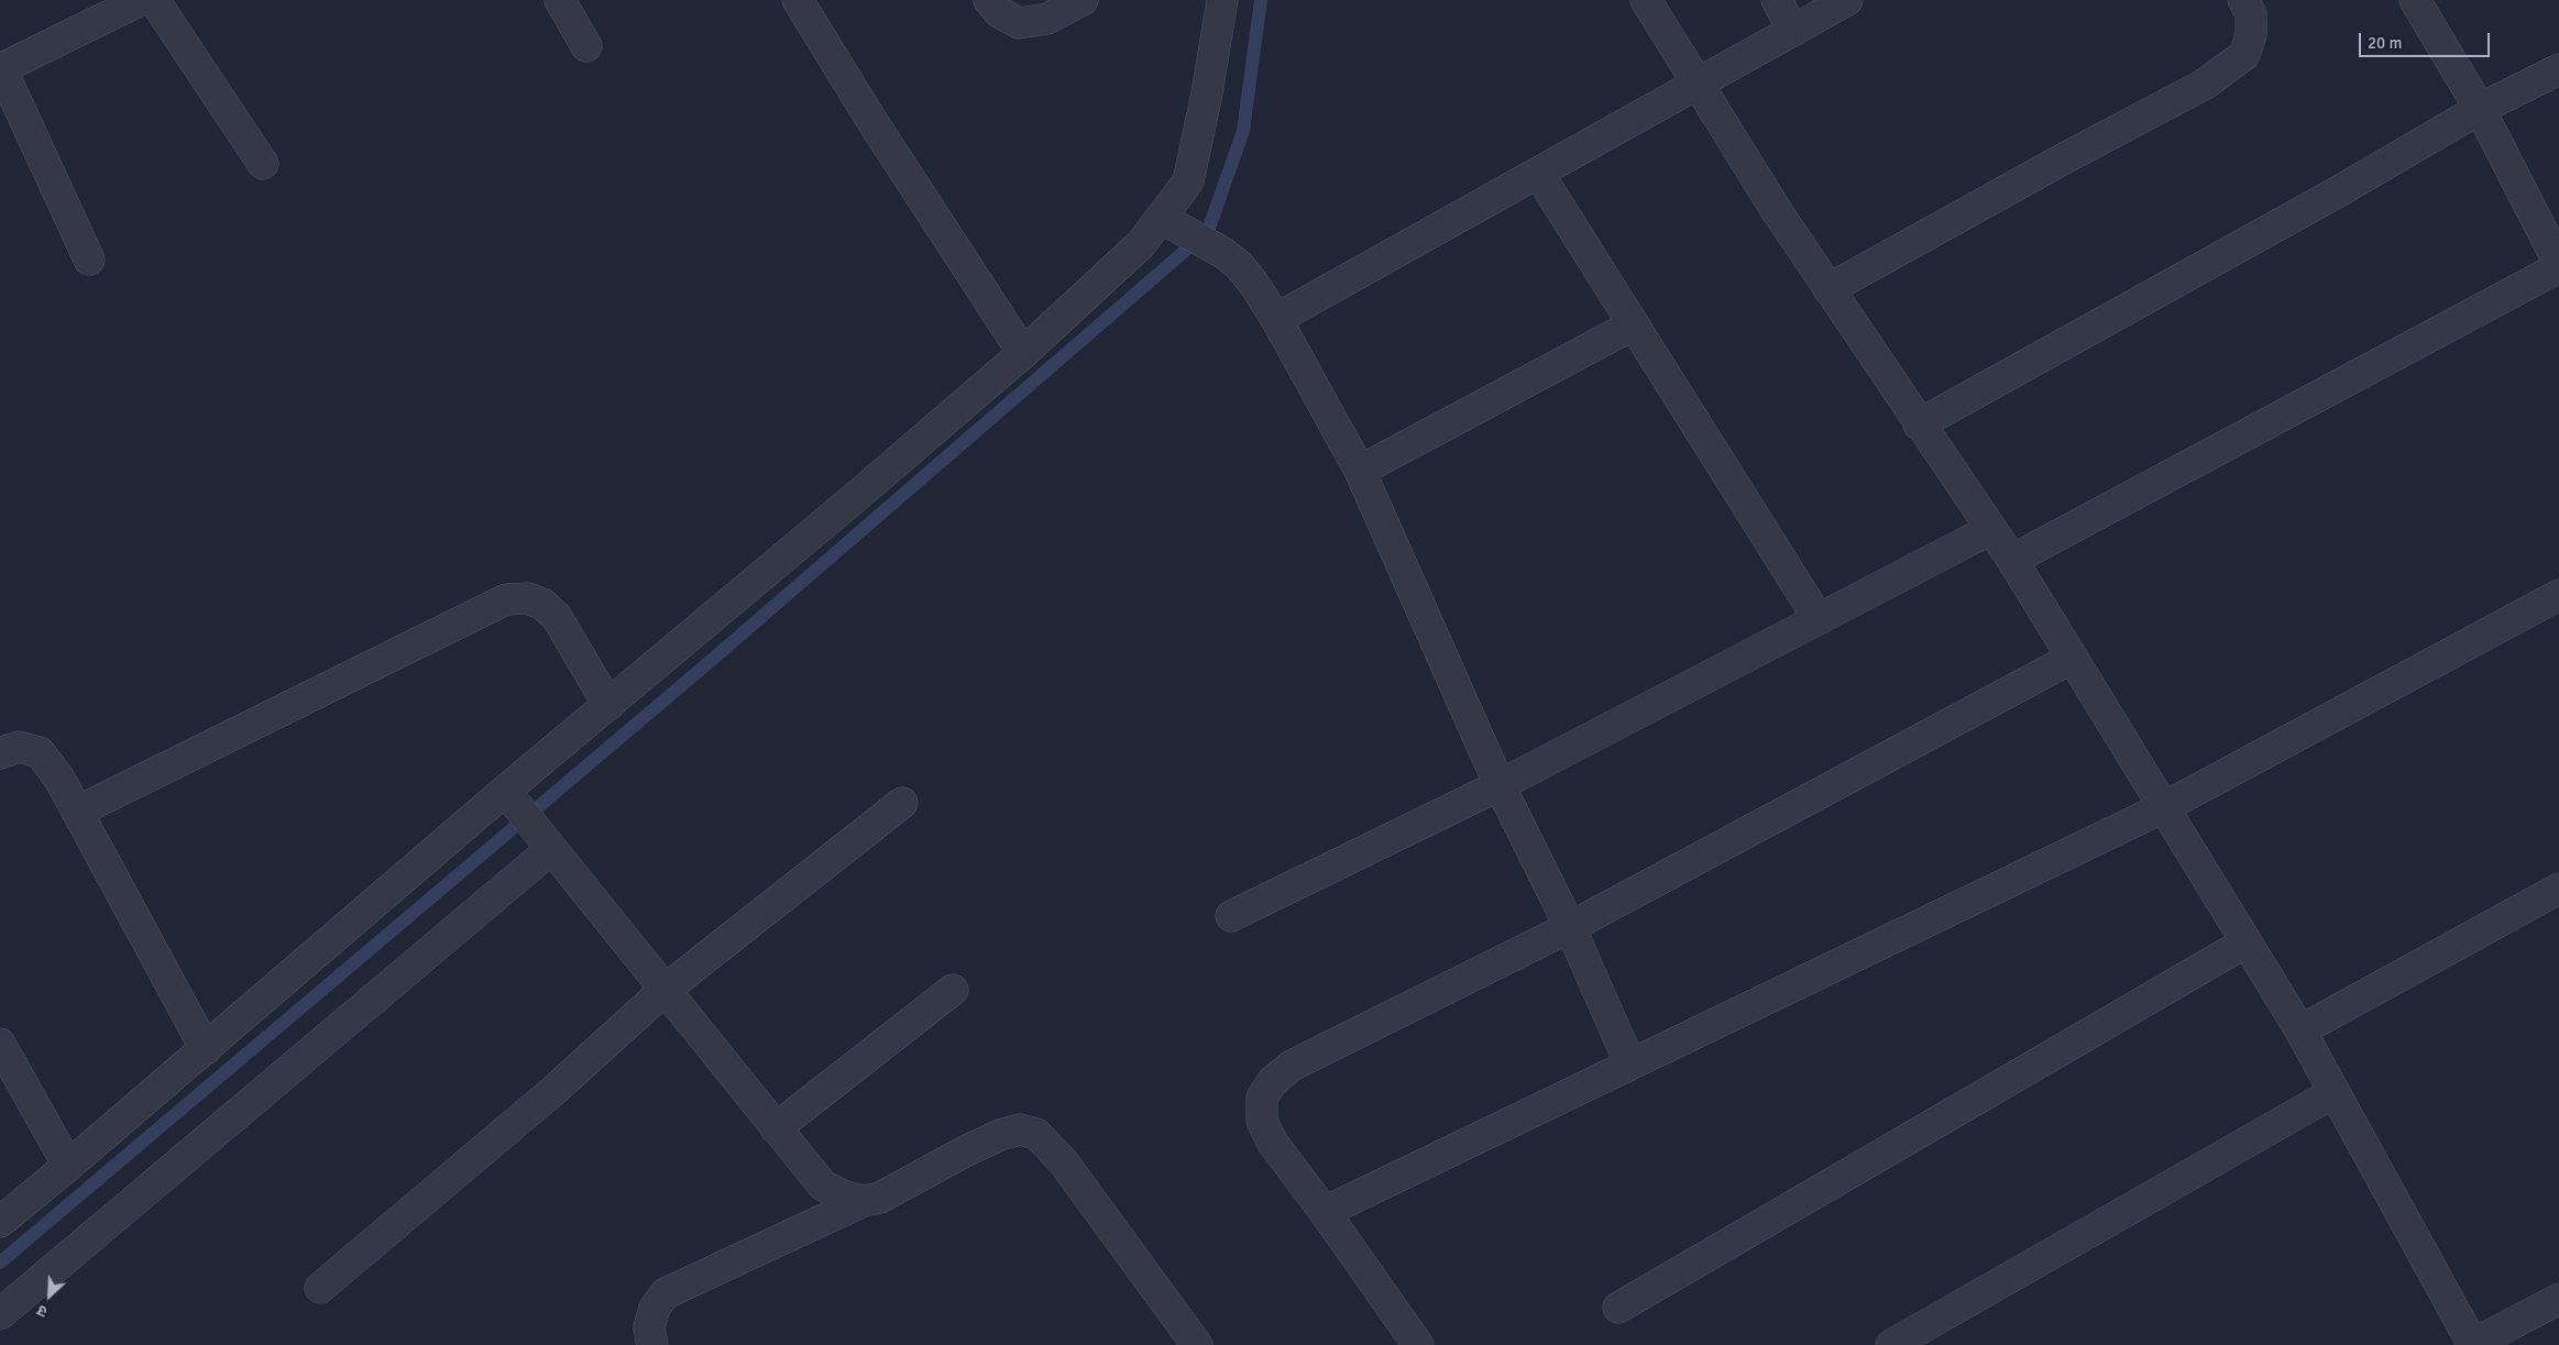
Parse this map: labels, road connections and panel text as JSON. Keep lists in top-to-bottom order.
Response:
{
  "scale_bar": "20 m",
  "north": "bottom left"
}
